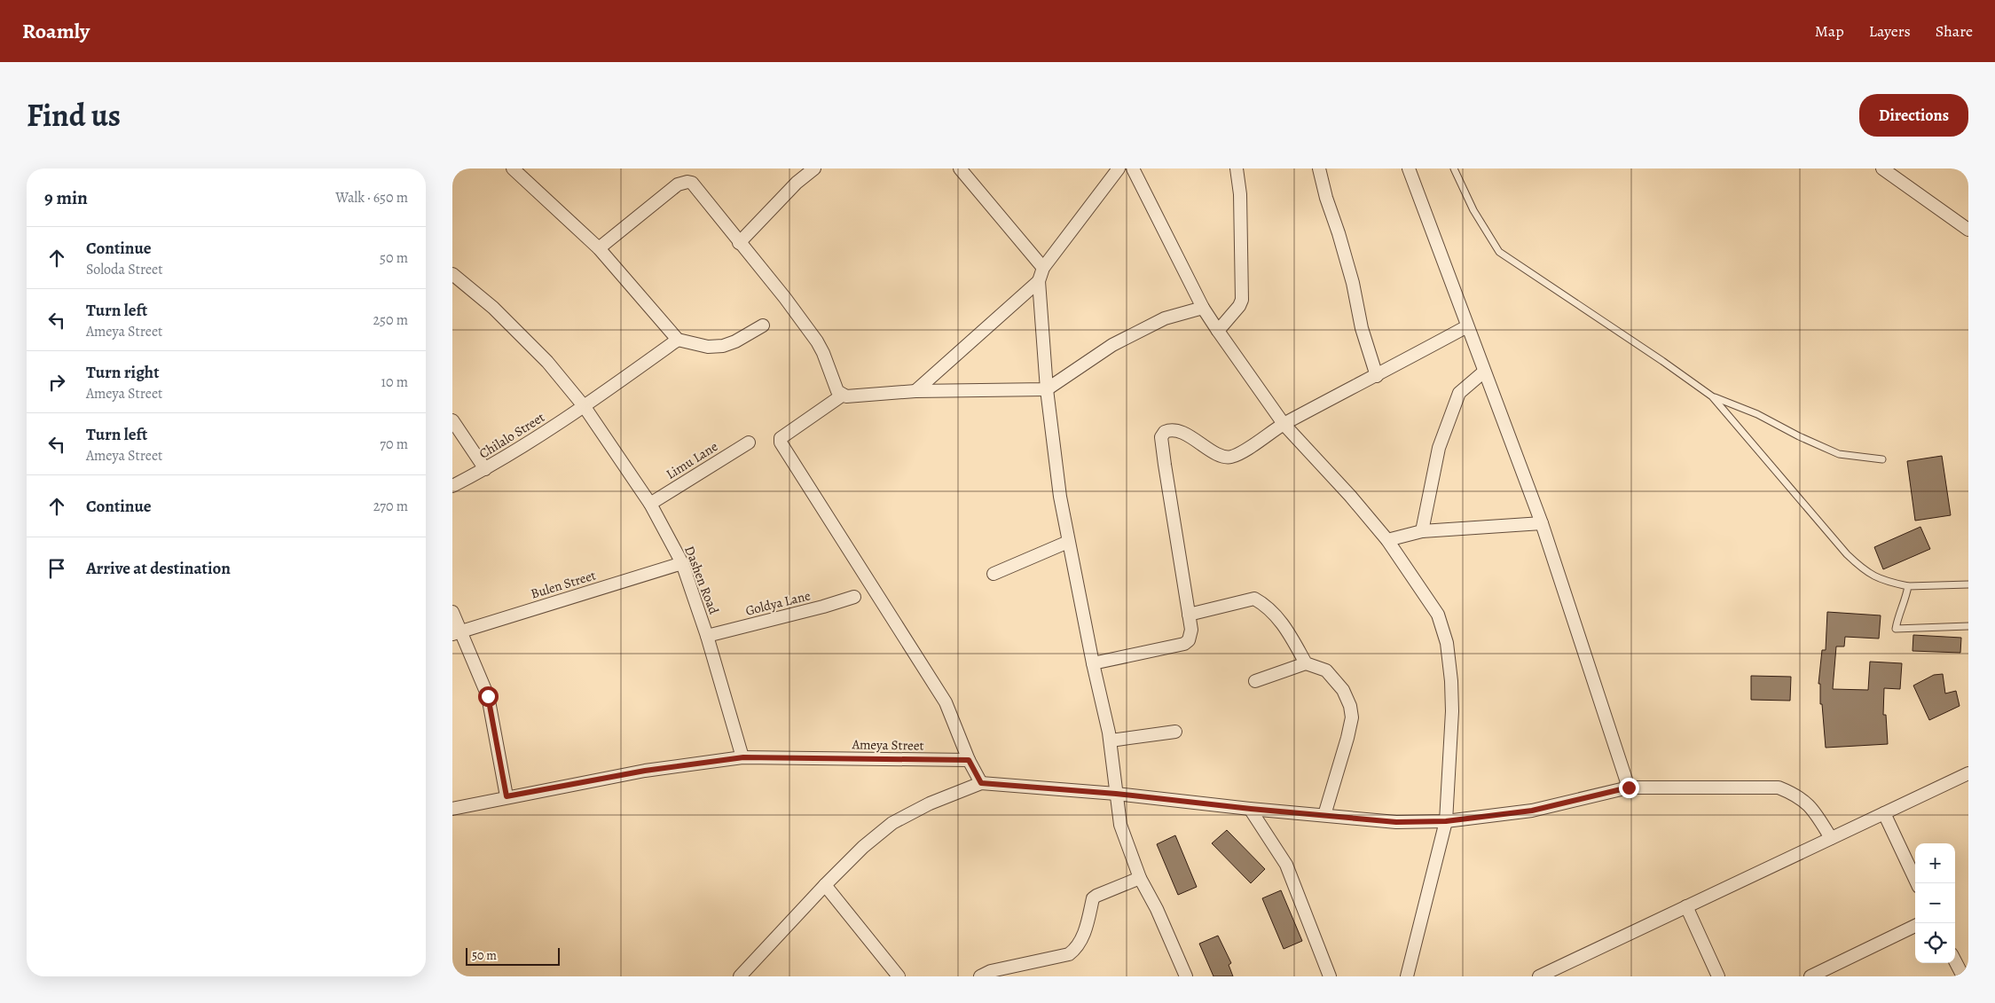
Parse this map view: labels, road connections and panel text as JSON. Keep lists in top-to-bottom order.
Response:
{
  "streets": {
    "street": [
      "Chilalo Street",
      "Limu Lane",
      "Dashen Road",
      "Bulen Street",
      "Goldya Lane",
      "Ameya Street"
    ]
  },
  "crossings": [
    ["Chilalo Street", "Dashen Road"],
    ["Limu Lane", "Dashen Road"],
    ["Dashen Road", "Bulen Street"],
    ["Dashen Road", "Goldya Lane"],
    ["Dashen Road", "Ameya Street"]
  ],
  "scale_bar": "50 m",
  "page": {
    "header": "Roamly",
    "nav": ["Map", "Layers", "Share"],
    "title": "Find us",
    "buttons": "Directions",
    "heading": ["9 min", "Walk · 650 m"],
    "list": [
      ["Continue", "Soloda Street", "50 m"],
      ["Turn left", "Ameya Street", "250 m"],
      ["Turn right", "Ameya Street", "10 m"],
      ["Turn left", "Ameya Street", "70 m"],
      ["Continue", "270 m"],
      "Arrive at destination"
    ],
    "map_buttons": ["+", "−"],
    "scale": "50 m"
  }
}
